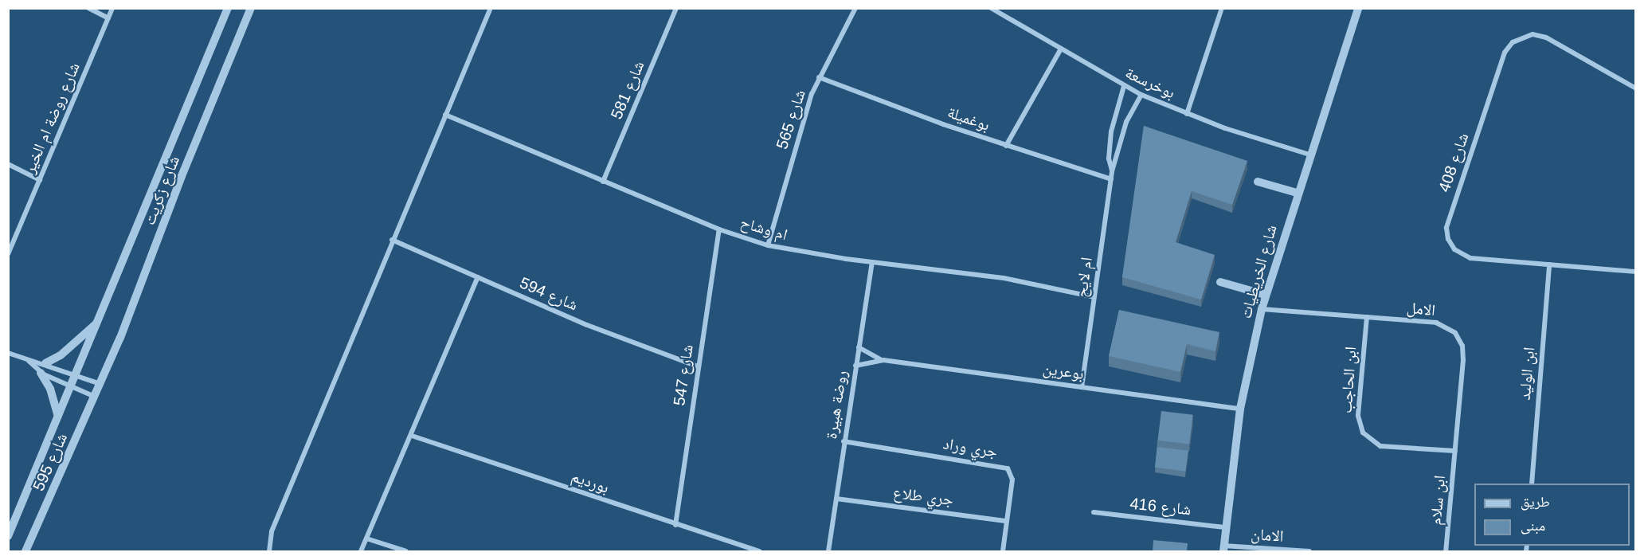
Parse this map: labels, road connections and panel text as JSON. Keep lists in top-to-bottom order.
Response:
{
  "streets": {
    "street": [
      "بوخرسعة",
      "شارع 581",
      "شارع روضة ام الخير",
      "بوغميلة",
      "شارع 565",
      "شارع 408",
      "شارع زكريت",
      "ام وشاح",
      "شارع الخريطيات",
      "ام لايح",
      "شارع 594",
      "الامل",
      "بوعرين",
      "ابن الوليد",
      "شارع 547",
      "ابن الحاجب",
      "روضة هبيرة",
      "جري وراد",
      "شارع 595",
      "بورديم",
      "جري طلاع",
      "ابن سلام",
      "شارع 416",
      "الامان"
    ]
  },
  "crossings": [
    ["بوخرسعة", "شارع الخريطيات"],
    ["بوخرسعة", "ام لايح"],
    ["شارع 581", "ام وشاح"],
    ["بوغميلة", "شارع 565"],
    ["بوغميلة", "ام لايح"],
    ["شارع 565", "ام وشاح"],
    ["شارع 408", "ابن الوليد"],
    ["شارع زكريت", "شارع 595"],
    ["ام وشاح", "ام لايح"],
    ["ام وشاح", "شارع 547"],
    ["ام وشاح", "روضة هبيرة"],
    ["شارع الخريطيات", "الامل"],
    ["شارع الخريطيات", "بوعرين"],
    ["شارع الخريطيات", "شارع 416"],
    ["شارع الخريطيات", "الامان"],
    ["ام لايح", "بوعرين"],
    ["شارع 594", "شارع 547"],
    ["الامل", "ابن الحاجب"],
    ["الامل", "ابن سلام"],
    ["بوعرين", "روضة هبيرة"],
    ["شارع 547", "بورديم"],
    ["ابن الحاجب", "ابن سلام"],
    ["روضة هبيرة", "جري وراد"],
    ["روضة هبيرة", "جري طلاع"],
    ["جري وراد", "جري طلاع"]
  ],
  "legend": ["طريق", "مبنى"]
}
